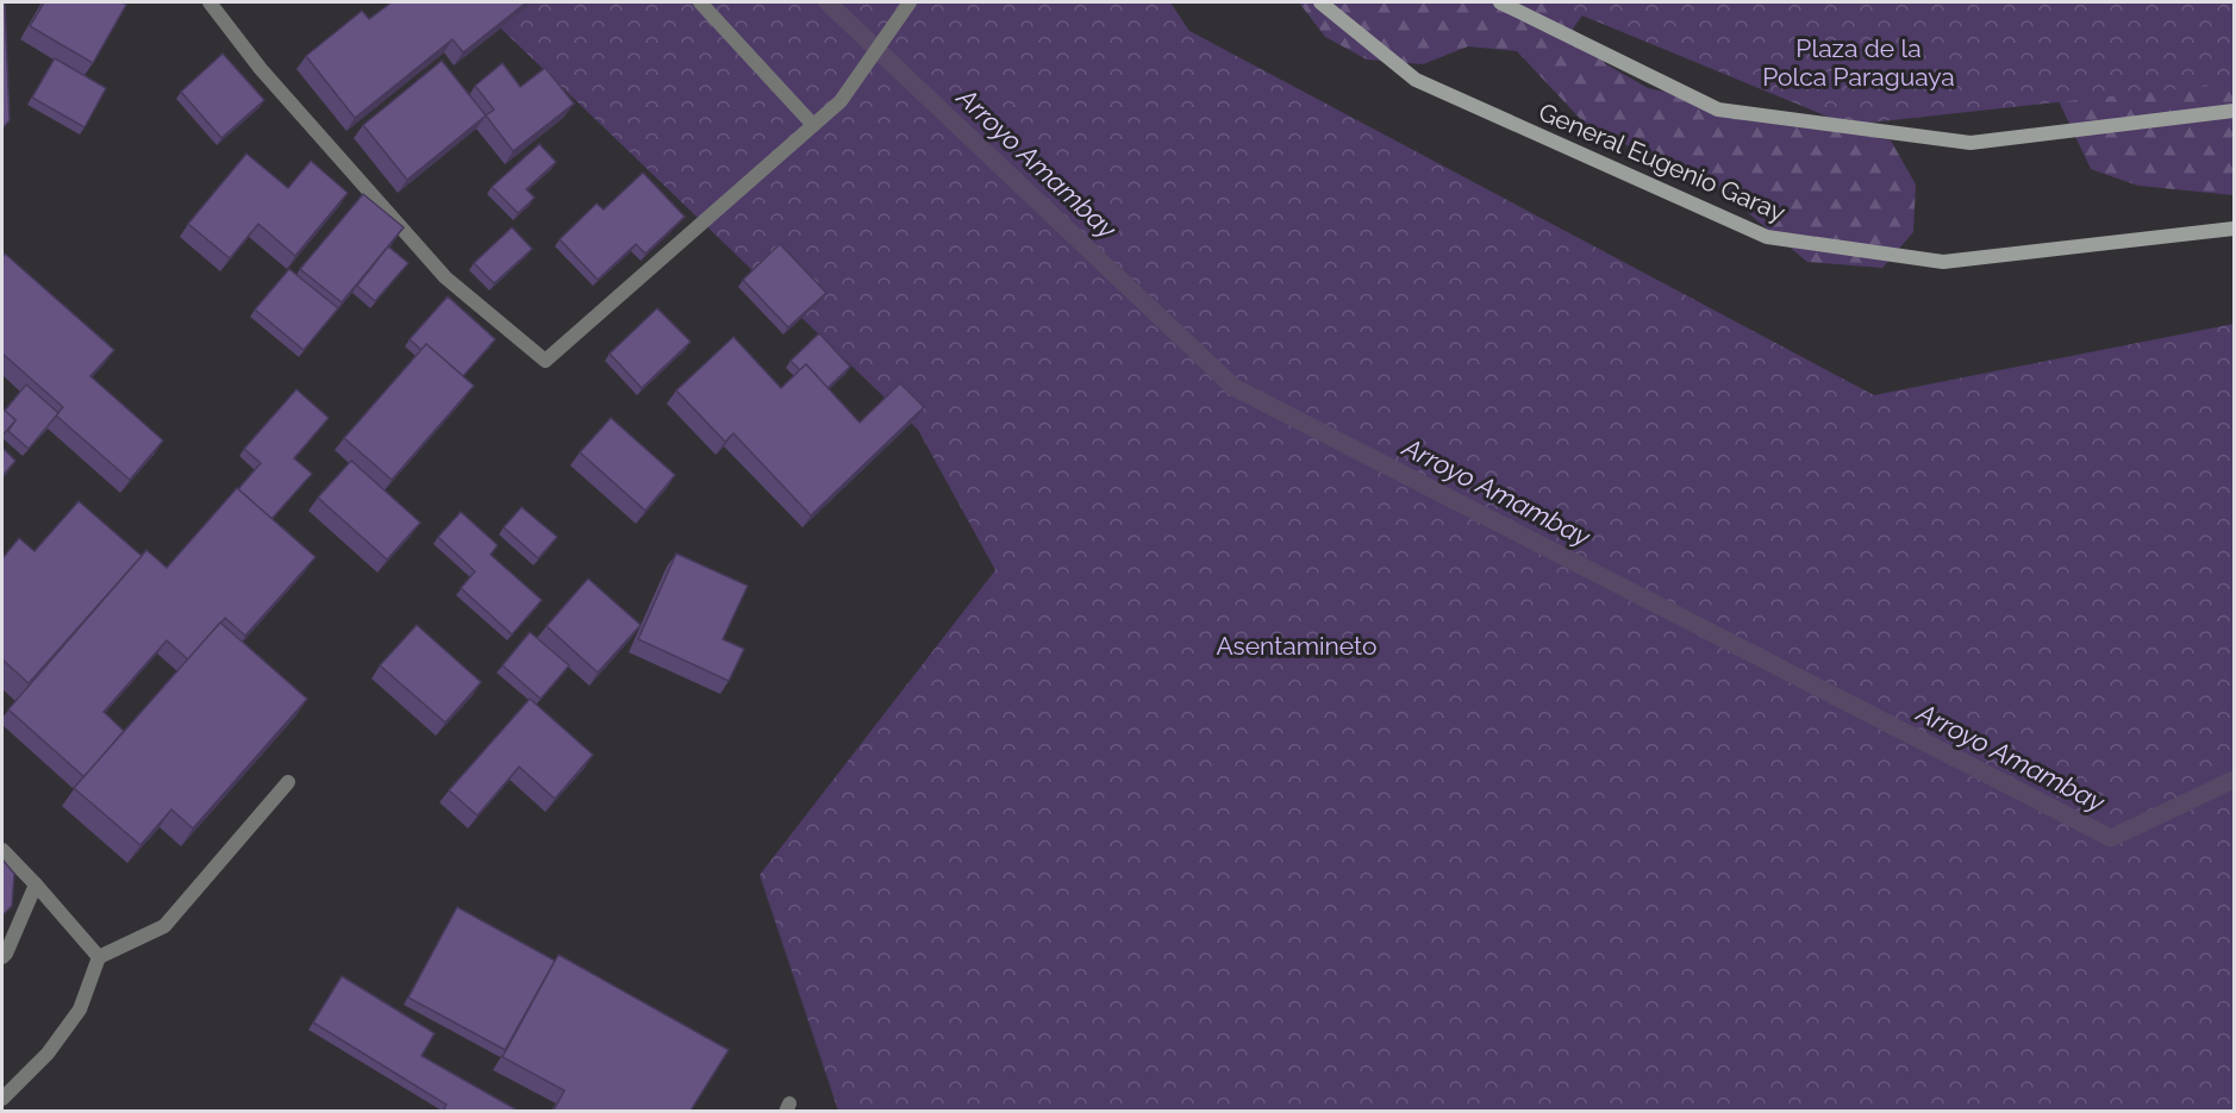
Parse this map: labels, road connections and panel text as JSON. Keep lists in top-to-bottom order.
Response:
{
  "streets": {
    "street": ["General Eugenio Garay"]
  },
  "water": ["Arroyo Amambay"],
  "parks": ["Plaza de la Polca Paraguaya", "Asentamineto"]
}
